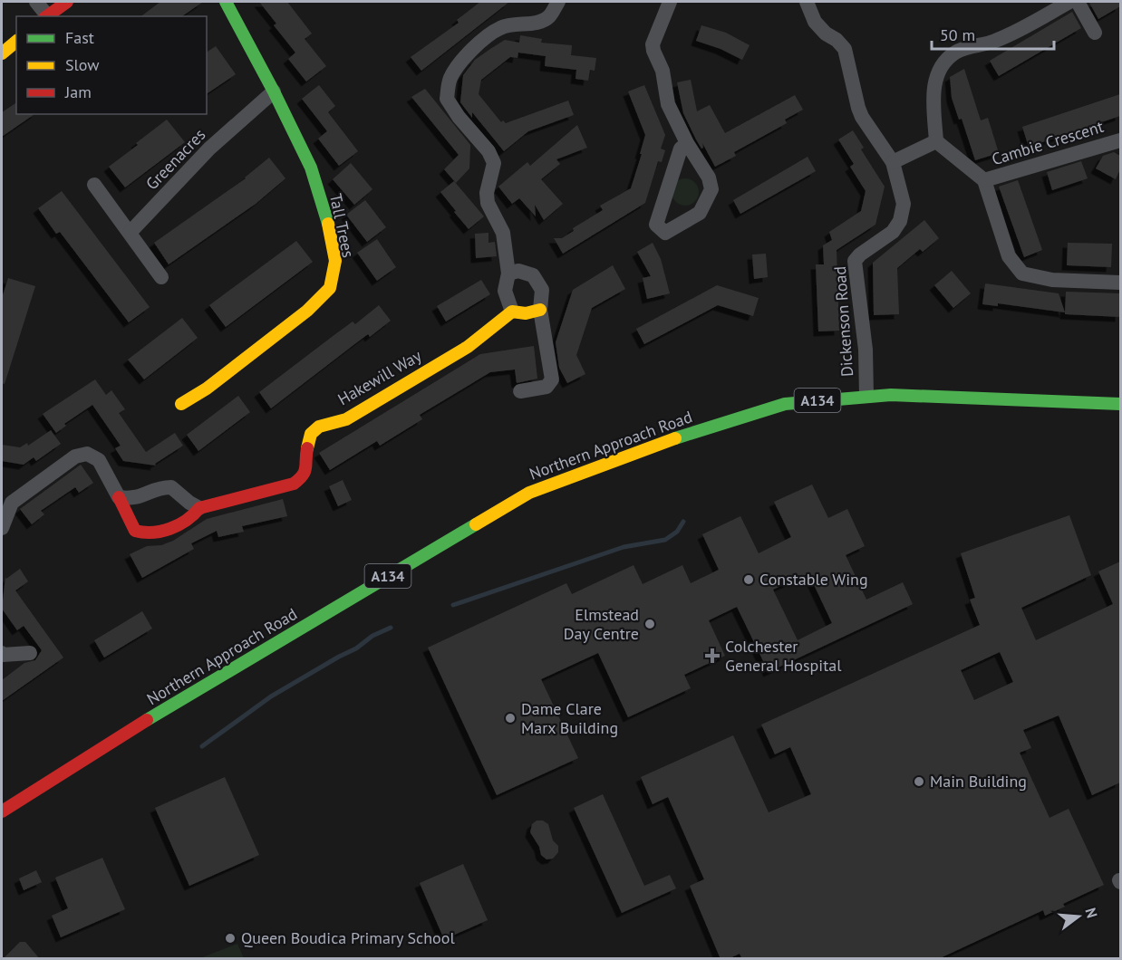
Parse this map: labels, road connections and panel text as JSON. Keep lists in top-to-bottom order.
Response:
{
  "streets": {
    "main road": [
      "Tall Trees",
      "Hakewill Way",
      "A134",
      "Northern Approach Road"
    ],
    "street": ["Cambie Crescent", "Greenacres", "Dickenson Road"]
  },
  "crossings": [
    ["Greenacres", "Tall Trees"],
    ["Dickenson Road", "Northern Approach Road"]
  ],
  "places": {
    "other": [
      "Constable Wing",
      "Elmstead Day Centre",
      "Dame Clare Marx Building",
      "Main Building",
      "Queen Boudica Primary School"
    ],
    "health": ["Colchester General Hospital"]
  },
  "legend": ["Fast", "Slow", "Jam"],
  "scale_bar": "50 m",
  "north": "right"
}
